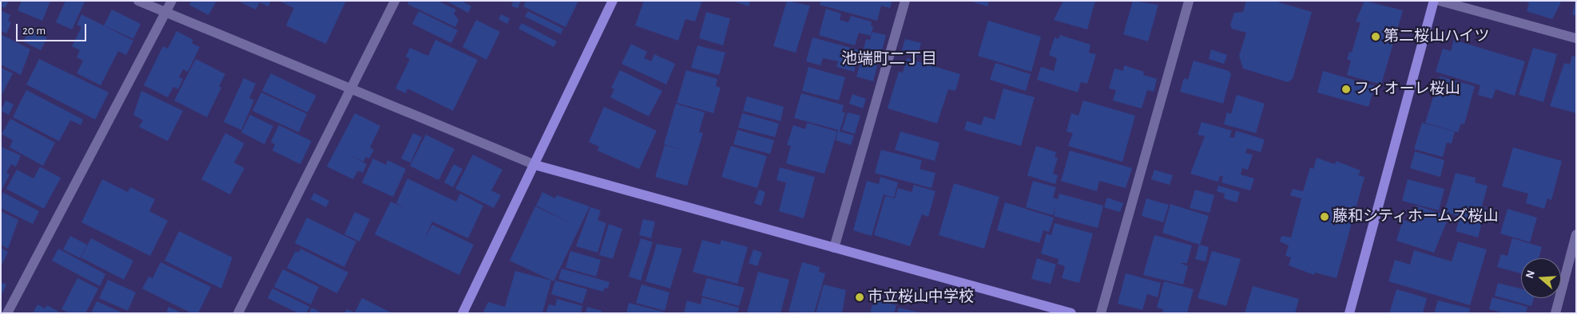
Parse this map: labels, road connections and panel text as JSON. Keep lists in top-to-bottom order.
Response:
{
  "districts": ["池端町二丁目"],
  "places": [
    "第二桜山ハイツ",
    "フィオーレ桜山",
    "藤和シティホームズ桜山",
    "市立桜山中学校"
  ],
  "scale_bar": "20 m",
  "north": "left"
}
